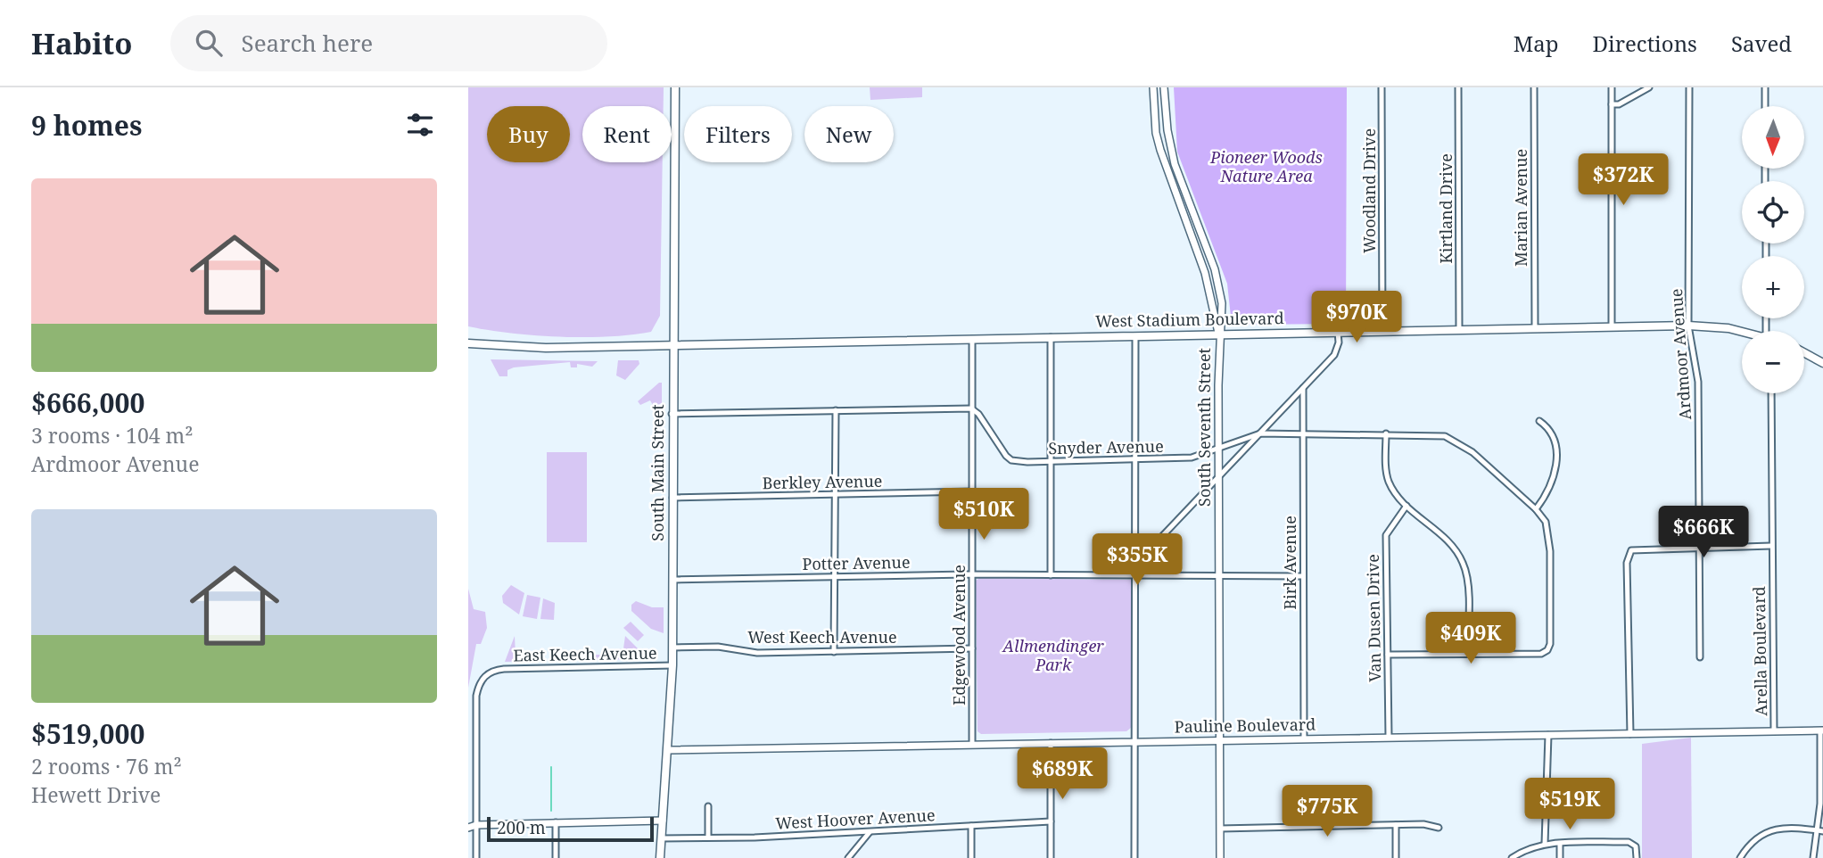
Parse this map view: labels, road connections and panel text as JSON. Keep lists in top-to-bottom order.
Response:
{
  "streets": {
    "main road": ["West Stadium Boulevard", "South Main Street"],
    "street": [
      "Woodland Drive",
      "Marian Avenue",
      "Kirtland Drive",
      "Ardmoor Avenue",
      "South Seventh Street",
      "Snyder Avenue",
      "Berkley Avenue",
      "Birk Avenue",
      "Potter Avenue",
      "Van Dusen Drive",
      "Edgewood Avenue",
      "West Keech Avenue",
      "Arella Boulevard",
      "East Keech Avenue",
      "Pauline Boulevard",
      "West Hoover Avenue"
    ]
  },
  "crossings": [
    ["Woodland Drive", "West Stadium Boulevard"],
    ["Marian Avenue", "West Stadium Boulevard"],
    ["Kirtland Drive", "West Stadium Boulevard"],
    ["West Stadium Boulevard", "Ardmoor Avenue"],
    ["West Stadium Boulevard", "South Seventh Street"],
    ["West Stadium Boulevard", "South Main Street"],
    ["West Stadium Boulevard", "Edgewood Avenue"],
    ["South Seventh Street", "Snyder Avenue"],
    ["South Seventh Street", "Potter Avenue"],
    ["South Seventh Street", "Pauline Boulevard"],
    ["Snyder Avenue", "Birk Avenue"],
    ["Snyder Avenue", "Edgewood Avenue"],
    ["South Main Street", "Berkley Avenue"],
    ["South Main Street", "Potter Avenue"],
    ["South Main Street", "West Keech Avenue"],
    ["South Main Street", "East Keech Avenue"],
    ["South Main Street", "Pauline Boulevard"],
    ["South Main Street", "West Hoover Avenue"],
    ["Berkley Avenue", "Edgewood Avenue"],
    ["Birk Avenue", "Potter Avenue"],
    ["Birk Avenue", "Pauline Boulevard"],
    ["Potter Avenue", "Edgewood Avenue"],
    ["Van Dusen Drive", "Pauline Boulevard"],
    ["Edgewood Avenue", "West Keech Avenue"],
    ["Edgewood Avenue", "Pauline Boulevard"],
    ["Arella Boulevard", "Pauline Boulevard"]
  ],
  "parks": ["Pioneer Woods Nature Area", "Allmendinger Park"],
  "scale_bar": "200 m",
  "north": "bottom",
  "page": {
    "header": "Habito",
    "search": "Search here",
    "nav": ["Map", "Directions", "Saved"],
    "heading": "9 homes",
    "map_buttons": ["+", "−"],
    "chip": [
      "Buy",
      "Rent",
      "Filters",
      "New"
    ],
    "price": [
      "$372K",
      "$970K",
      "$510K",
      "$666K",
      "$355K",
      "$409K",
      "$689K",
      "$519K",
      "$775K"
    ],
    "list": [
      {
        "name": "$666,000",
        "note": "3 rooms · 104 m² · Ardmoor Avenue"
      },
      {
        "name": "$519,000",
        "note": "2 rooms · 76 m² · Hewett Drive"
      }
    ],
    "scale": "200 m"
  }
}
